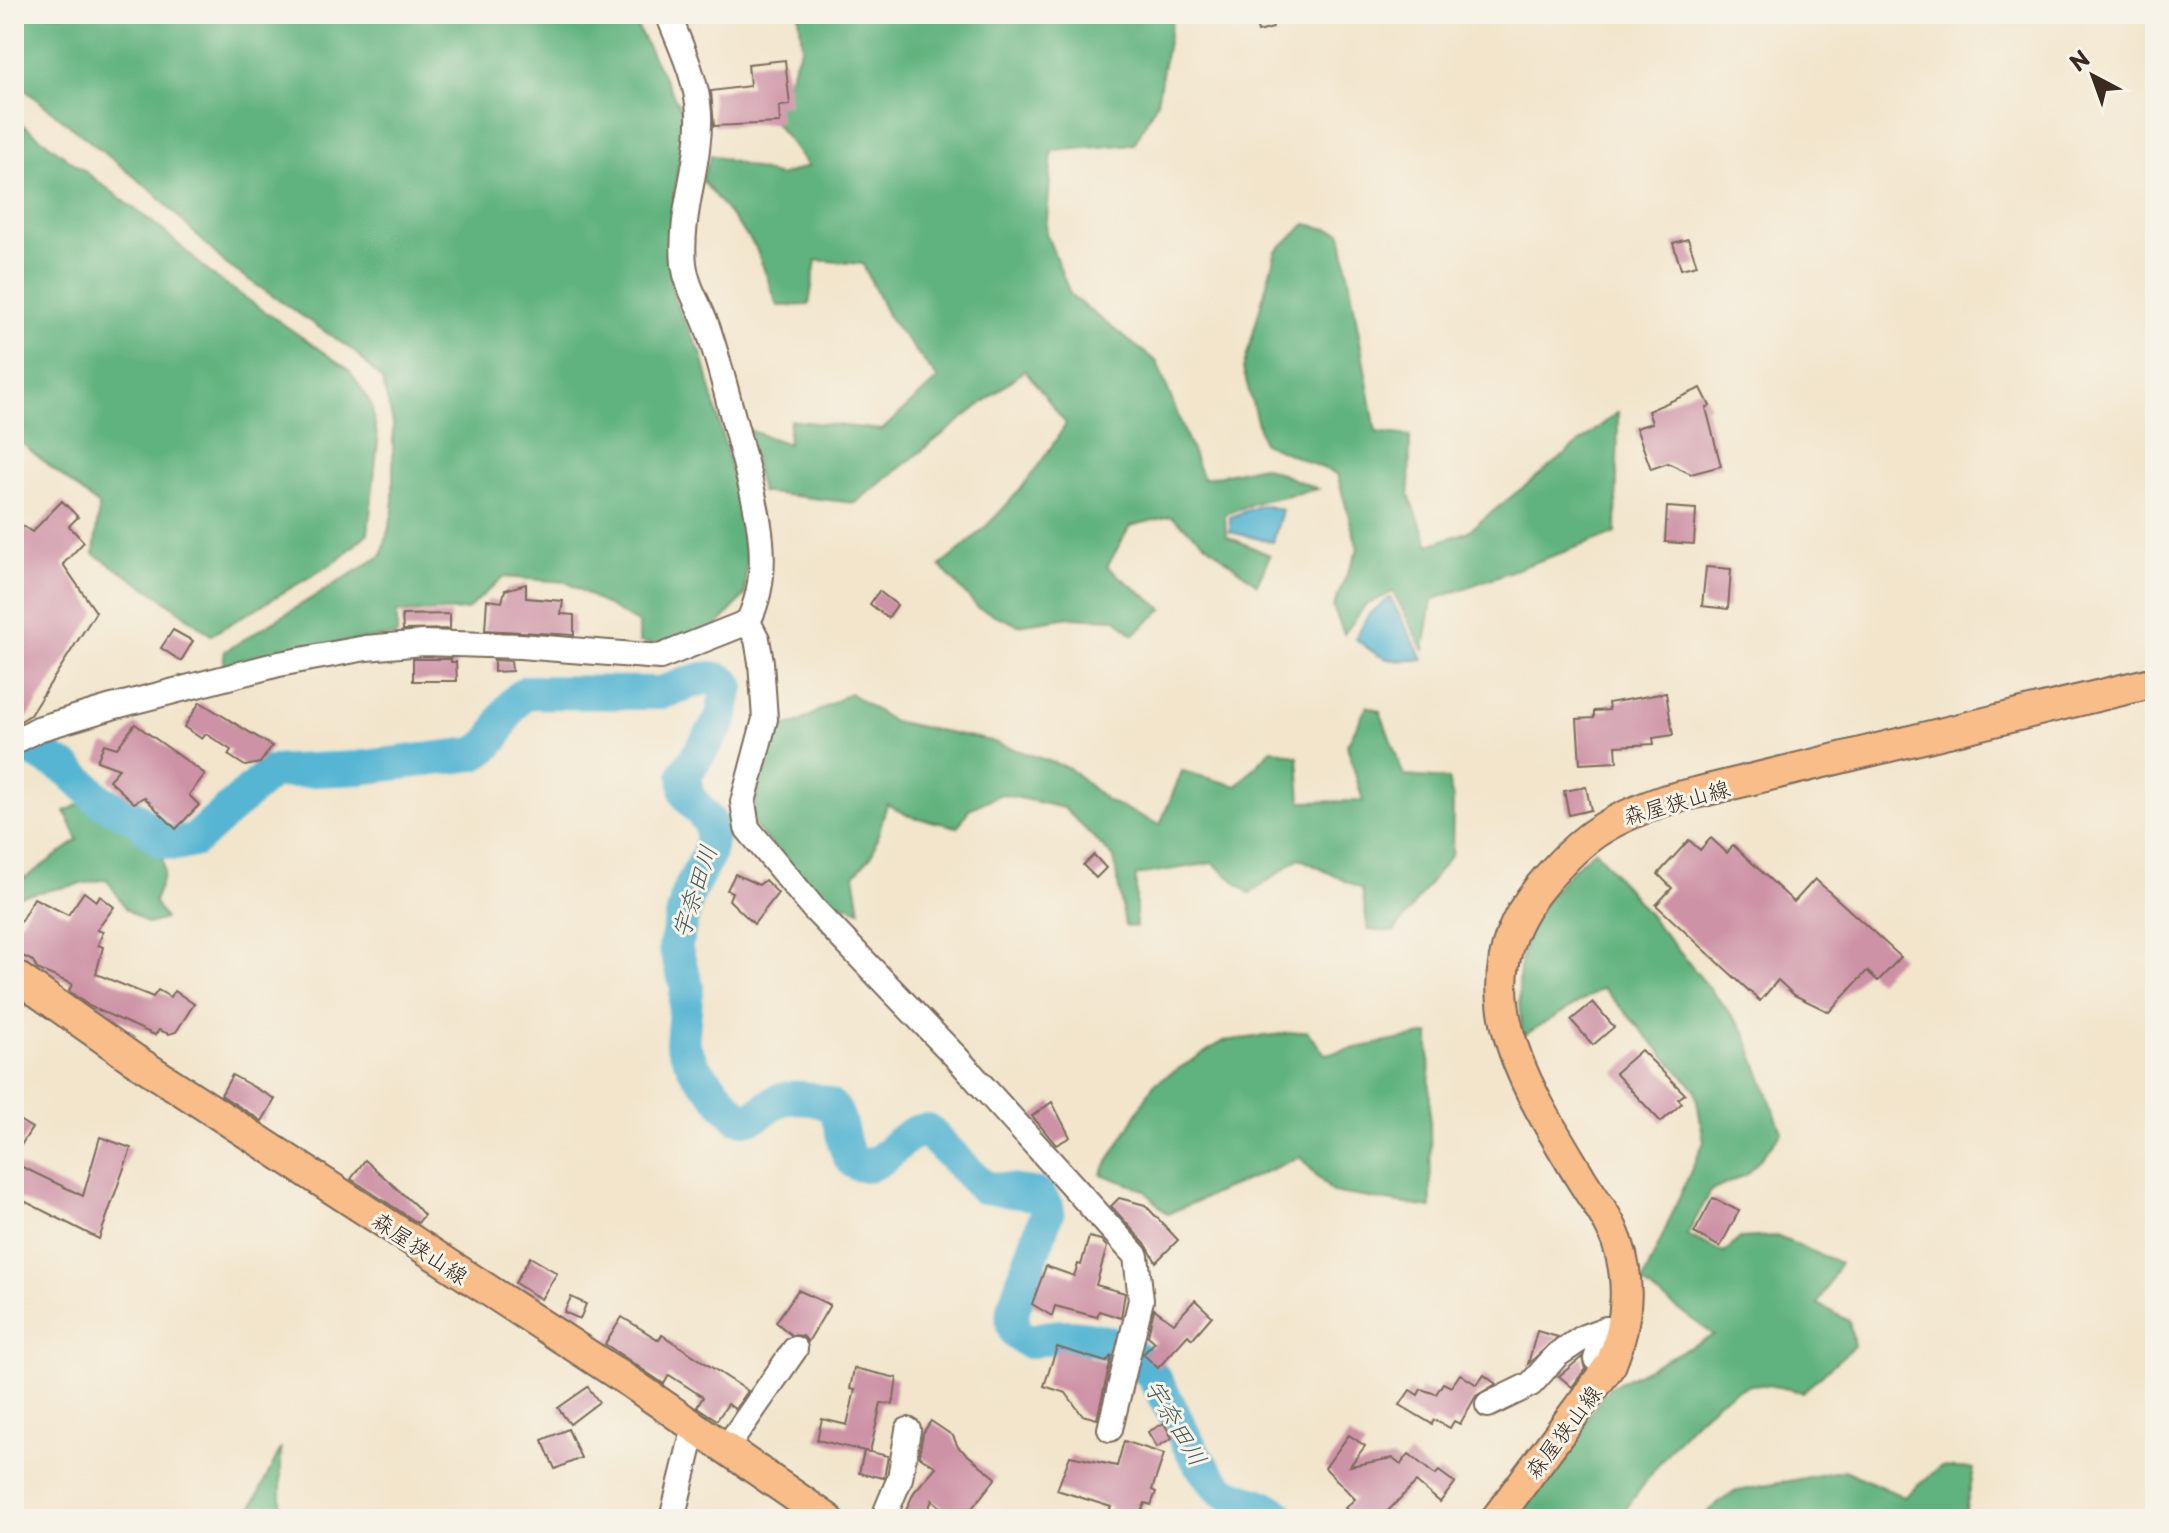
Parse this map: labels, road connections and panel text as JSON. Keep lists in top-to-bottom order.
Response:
{
  "streets": {
    "main road": ["森屋狭山線"]
  },
  "water": ["宇奈田川"],
  "north": "top left"
}
